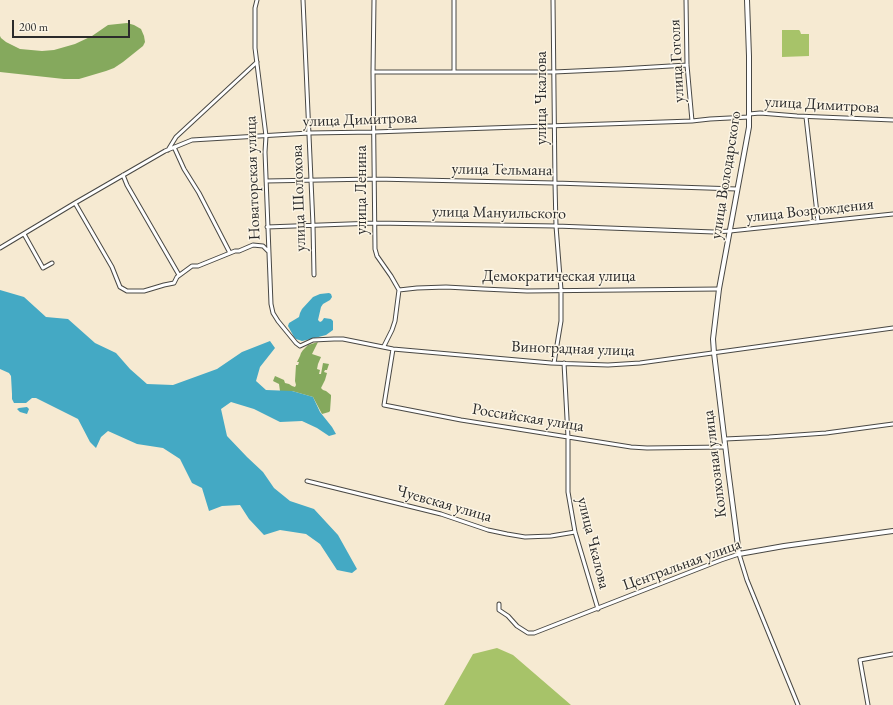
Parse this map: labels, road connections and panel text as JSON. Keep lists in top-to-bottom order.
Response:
{
  "streets": {
    "street": [
      "улица Гоголя",
      "улица Чкалова",
      "улица Димитрова",
      "улица Тельмана",
      "улица Володарского",
      "Новаторская улица",
      "улица Ленина",
      "улица Шолохова",
      "улица Возрождения",
      "улица Мануильского",
      "Демократическая улица",
      "Виноградная улица",
      "Российская улица",
      "Колхозная улица",
      "Чуевская улица",
      "Центральная улица"
    ]
  },
  "crossings": [
    ["улица Гоголя", "улица Димитрова"],
    ["улица Чкалова", "улица Димитрова"],
    ["улица Чкалова", "улица Тельмана"],
    ["улица Чкалова", "улица Мануильского"],
    ["улица Чкалова", "Демократическая улица"],
    ["улица Чкалова", "Виноградная улица"],
    ["улица Чкалова", "Российская улица"],
    ["улица Чкалова", "Чуевская улица"],
    ["улица Чкалова", "Центральная улица"],
    ["улица Димитрова", "улица Володарского"],
    ["улица Димитрова", "Новаторская улица"],
    ["улица Димитрова", "улица Ленина"],
    ["улица Димитрова", "улица Шолохова"],
    ["улица Тельмана", "улица Володарского"],
    ["улица Тельмана", "Новаторская улица"],
    ["улица Тельмана", "улица Ленина"],
    ["улица Тельмана", "улица Шолохова"],
    ["улица Володарского", "улица Возрождения"],
    ["улица Володарского", "улица Мануильского"],
    ["улица Володарского", "Демократическая улица"],
    ["улица Володарского", "Виноградная улица"],
    ["улица Володарского", "Колхозная улица"],
    ["Новаторская улица", "улица Мануильского"],
    ["Новаторская улица", "Виноградная улица"],
    ["улица Ленина", "улица Мануильского"],
    ["улица Ленина", "Демократическая улица"],
    ["улица Шолохова", "улица Мануильского"],
    ["улица Возрождения", "улица Мануильского"],
    ["Виноградная улица", "Российская улица"],
    ["Виноградная улица", "Колхозная улица"],
    ["Российская улица", "Колхозная улица"],
    ["Колхозная улица", "Центральная улица"]
  ],
  "scale_bar": "200 m"
}
